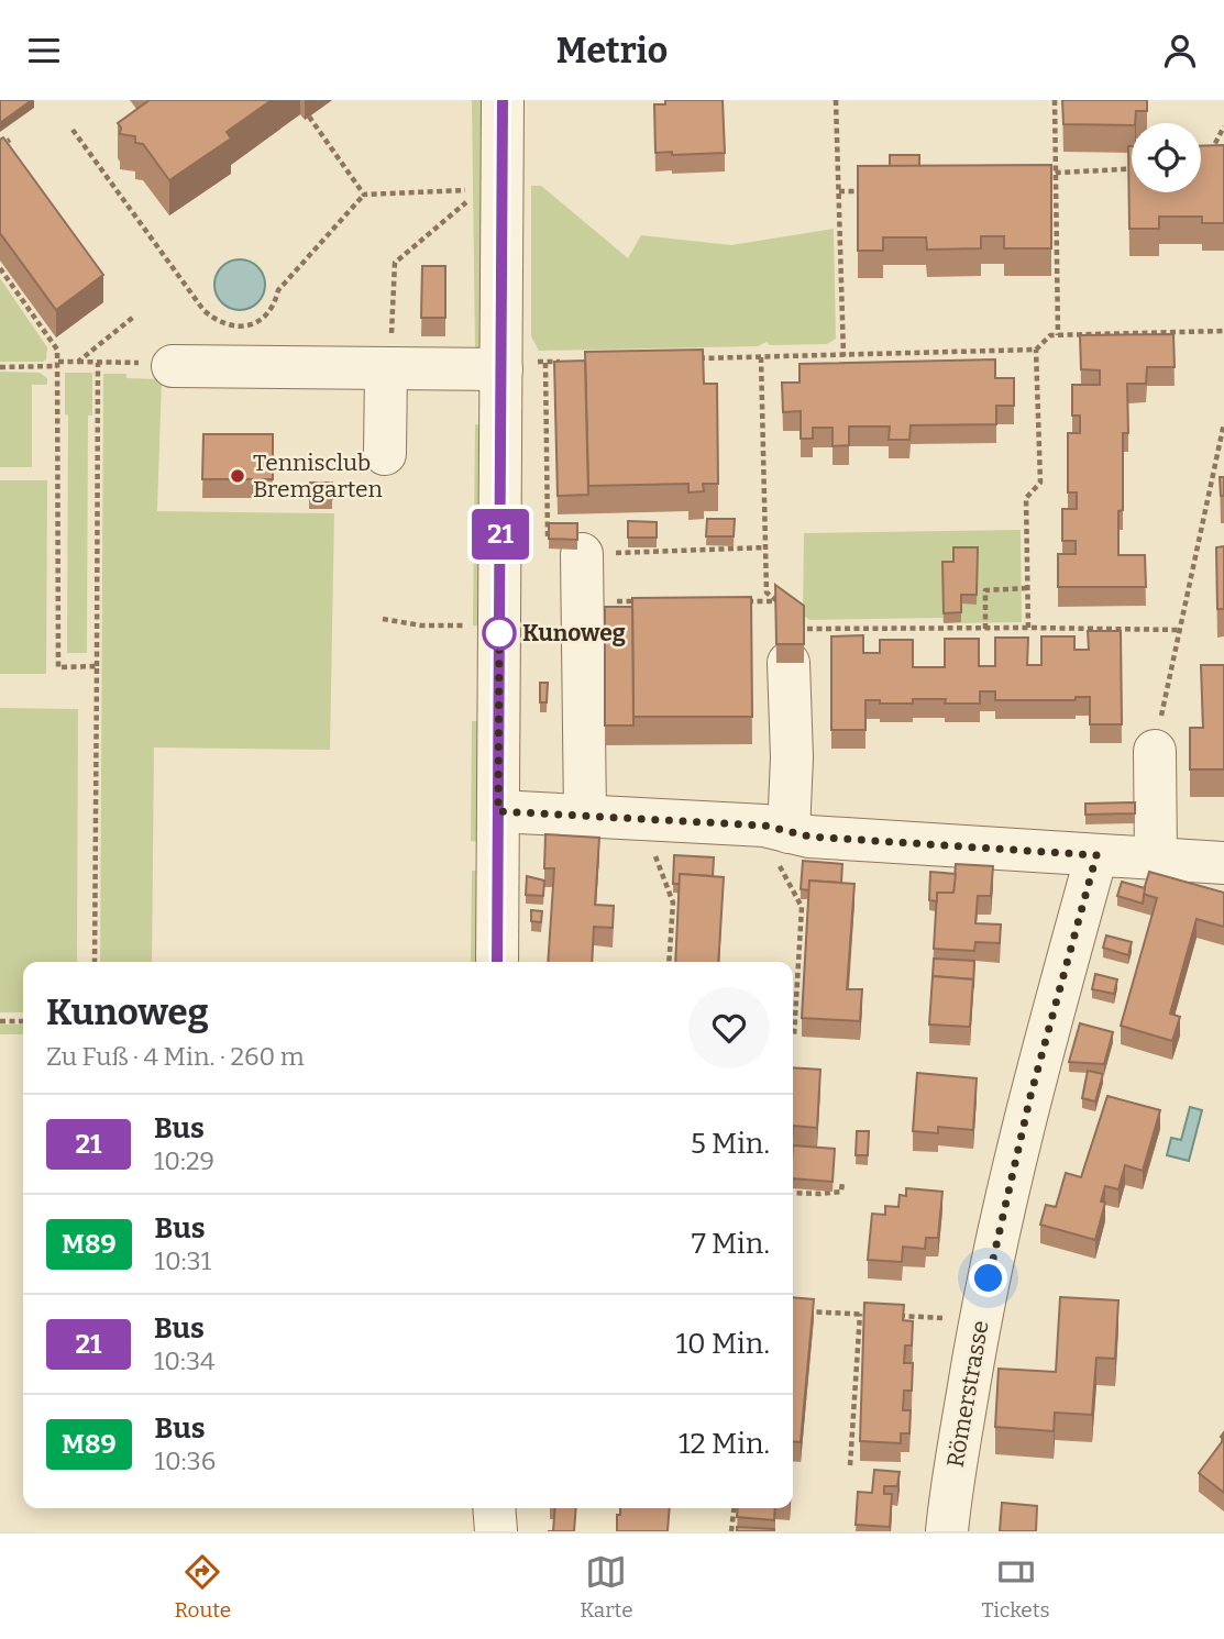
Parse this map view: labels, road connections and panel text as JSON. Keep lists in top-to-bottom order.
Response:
{
  "streets": {
    "street": ["Römerstrasse"]
  },
  "places": ["Tennisclub Bremgarten", "Kunoweg"],
  "lines": ["bus line 21"],
  "page": {
    "header": "Metrio",
    "on_map": "21",
    "heading": ["Kunoweg", "Zu Fuß · 4 Min. · 260 m"],
    "list": [
      {
        "mark": "21",
        "name": "Bus",
        "note": "10:29",
        "value": "5 Min."
      },
      {
        "mark": "M89",
        "name": "Bus",
        "note": "10:31",
        "value": "7 Min."
      },
      {
        "mark": "21",
        "name": "Bus",
        "note": "10:34",
        "value": "10 Min."
      },
      {
        "mark": "M89",
        "name": "Bus",
        "note": "10:36",
        "value": "12 Min."
      }
    ],
    "tabs": ["Route", "Karte", "Tickets"]
  }
}
